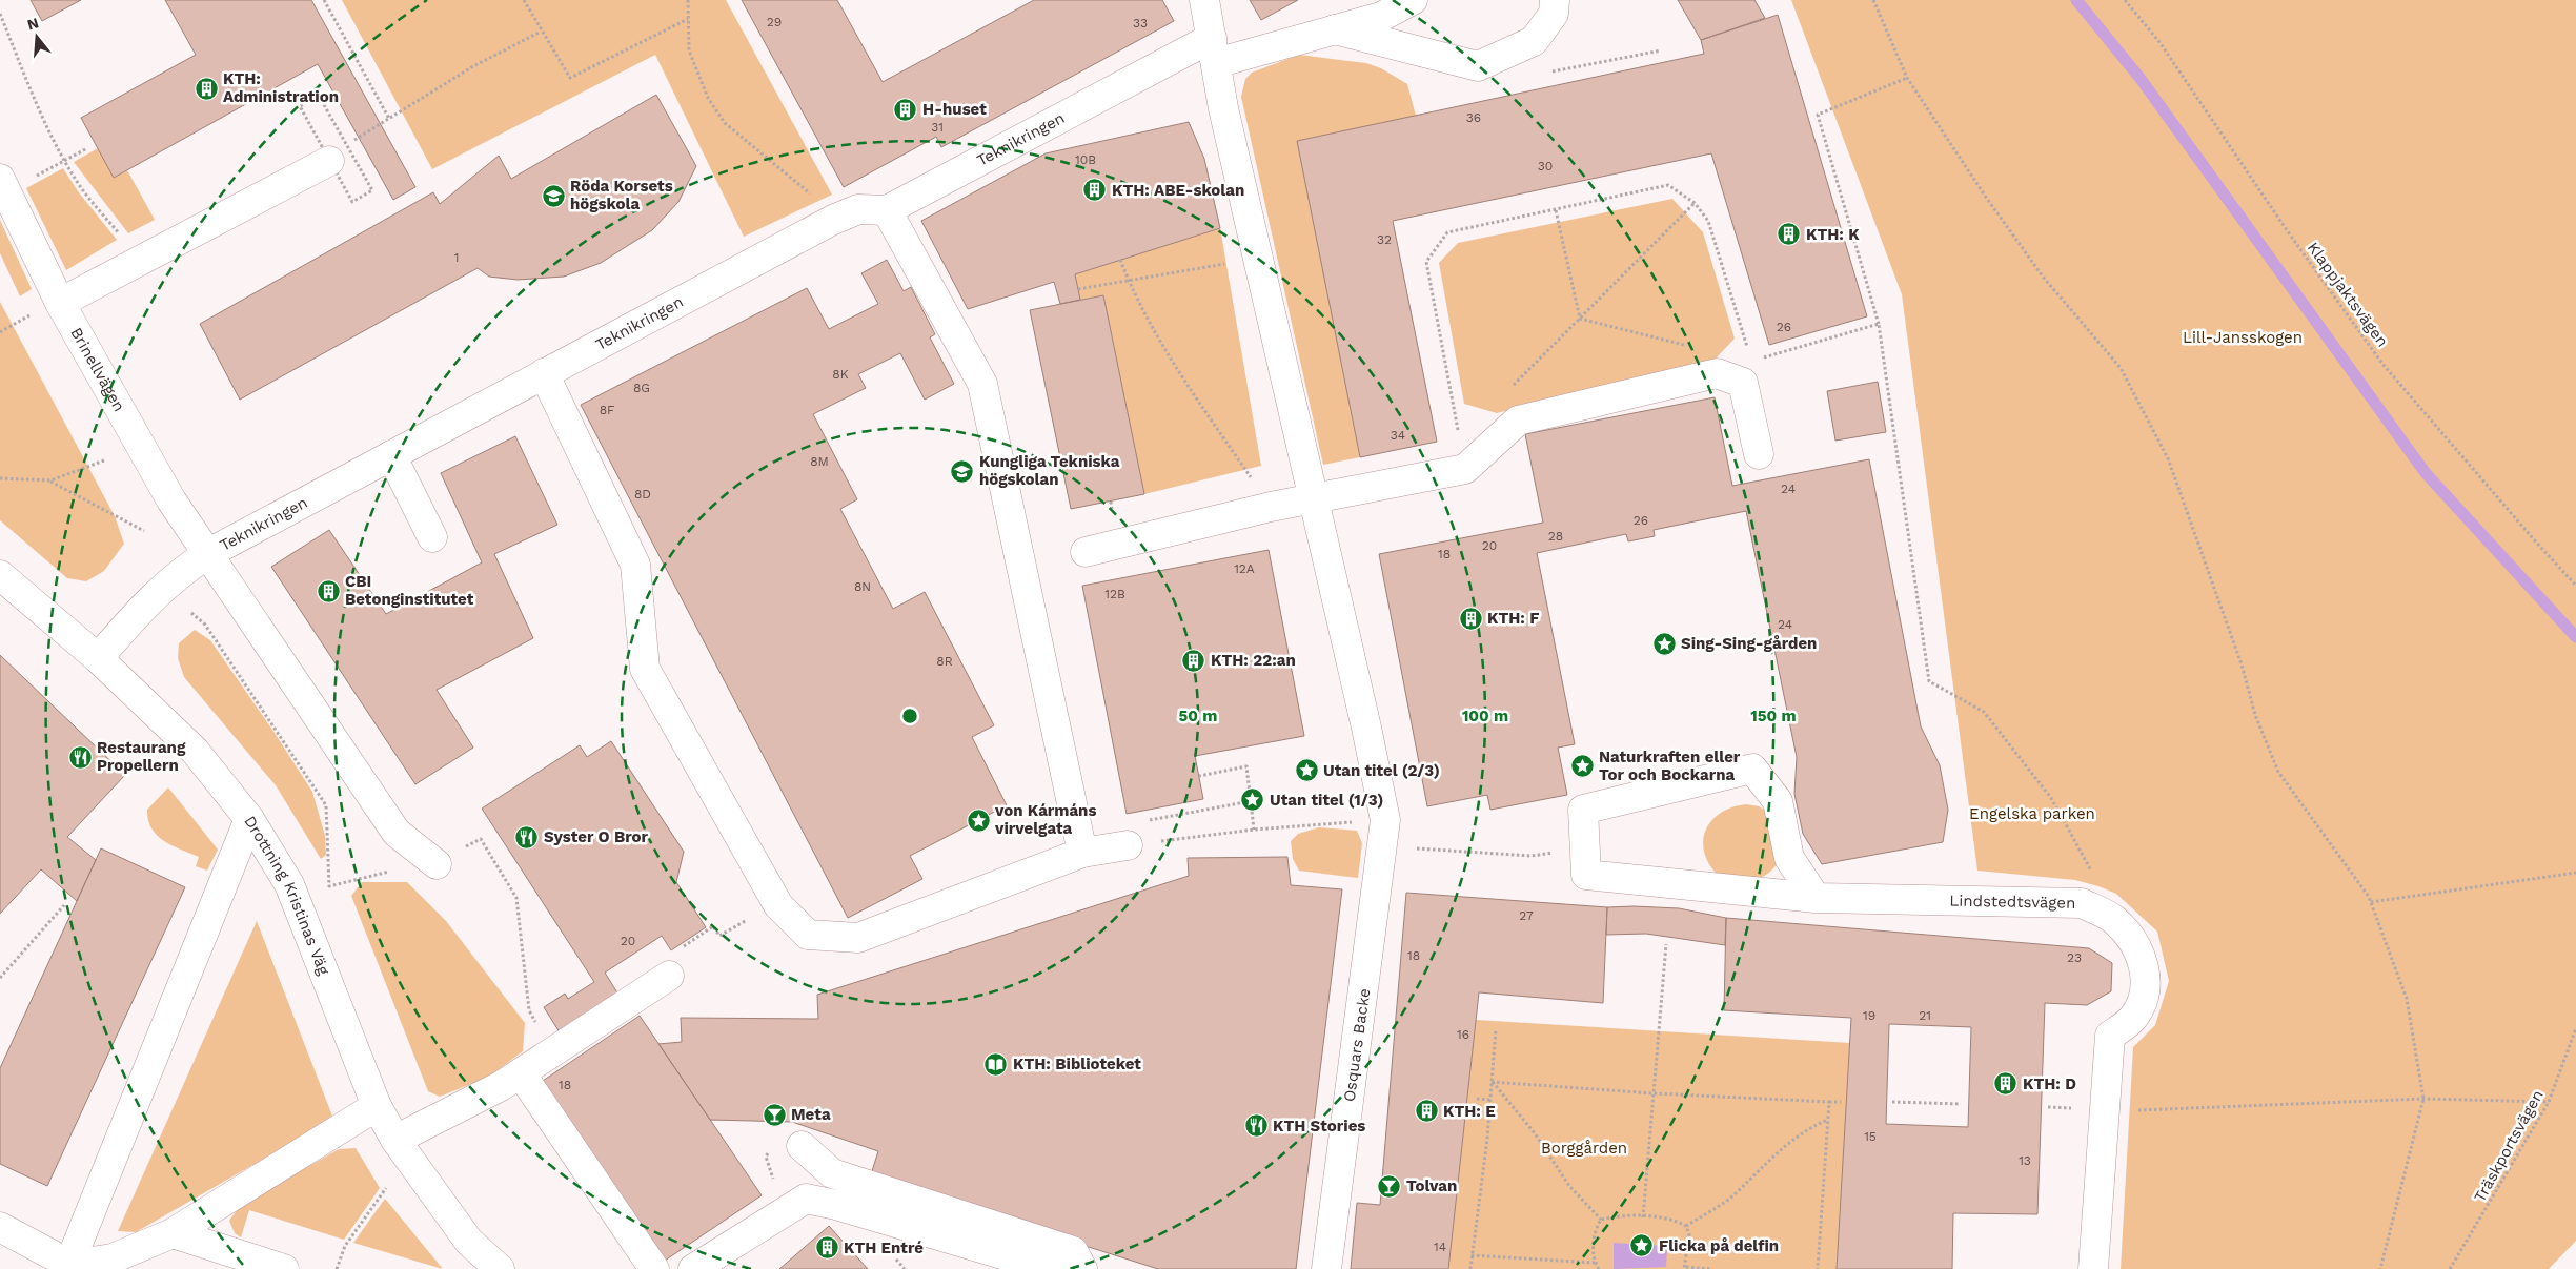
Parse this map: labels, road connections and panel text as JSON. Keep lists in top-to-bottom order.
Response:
{
  "streets": {
    "street": [
      "Teknikringen",
      "Brinellvägen",
      "Drottning Kristinas Väg",
      "Lindstedtsvägen",
      "Osquars Backe"
    ],
    "path": ["Klappjaktsvägen", "Träskportsvägen"]
  },
  "crossings": [
    ["Teknikringen", "Brinellvägen"],
    ["Teknikringen", "Drottning Kristinas Väg"]
  ],
  "parks": ["Lill-Jansskogen", "Engelska parken", "Borggården"],
  "places": {
    "building": [
      "KTH: Administration",
      "H-huset",
      "KTH: ABE-skolan",
      "KTH: K",
      "CBI Betonginstitutet",
      "KTH: F",
      "KTH: 22:an",
      "KTH: D",
      "KTH: E",
      "KTH Entré"
    ],
    "school or university": ["Röda Korsets högskola", "Kungliga Tekniska högskolan"],
    "place": [
      "Sing-Sing-gården",
      "Naturkraften eller Tor och Bockarna",
      "Utan titel (2/3)",
      "Utan titel (1/3)",
      "von Kármáns virvelgata",
      "Flicka på delfin"
    ],
    "restaurant": ["Restaurang Propellern", "Syster O Bror", "KTH Stories"],
    "library": ["KTH: Biblioteket"],
    "bar": ["Meta", "Tolvan"]
  },
  "house_numbers": [
    "29",
    "33",
    "36",
    "31",
    "10B",
    "30",
    "32",
    "1",
    "26",
    "8K",
    "8G",
    "8F",
    "34",
    "8M",
    "24",
    "8D",
    "26",
    "28",
    "20",
    "18",
    "12A",
    "8N",
    "12B",
    "24",
    "8R",
    "27",
    "20",
    "18",
    "23",
    "19",
    "21",
    "16",
    "18",
    "15",
    "13",
    "14"
  ],
  "north": "top",
  "rings": ["50 m", "100 m", "150 m"]
}
